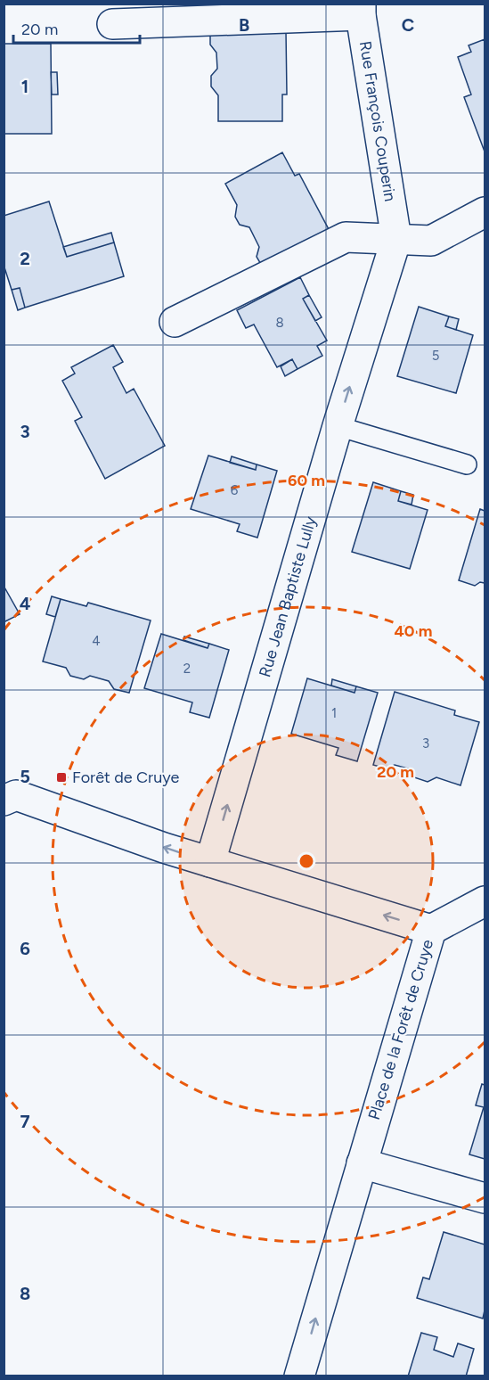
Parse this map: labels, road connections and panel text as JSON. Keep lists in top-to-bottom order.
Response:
{
  "streets": {
    "street": ["Rue François Couperin", "Rue Jean Baptiste Lully", "Place de la Forêt de Cruye"]
  },
  "crossings": [
    ["Rue François Couperin", "Rue Jean Baptiste Lully"],
    ["Rue Jean Baptiste Lully", "Place de la Forêt de Cruye"]
  ],
  "one_way": ["Rue Jean Baptiste Lully"],
  "places": {
    "transit": ["Forêt de Cruye"]
  },
  "house_numbers": [
    "8",
    "5",
    "6",
    "4",
    "2",
    "1",
    "3"
  ],
  "scale_bar": "20 m",
  "grid": {
    "columns": ["B", "C"],
    "rows": [
      "1",
      "2",
      "3",
      "4",
      "5",
      "6",
      "7",
      "8"
    ]
  },
  "rings": ["60 m", "40 m", "20 m"]
}
